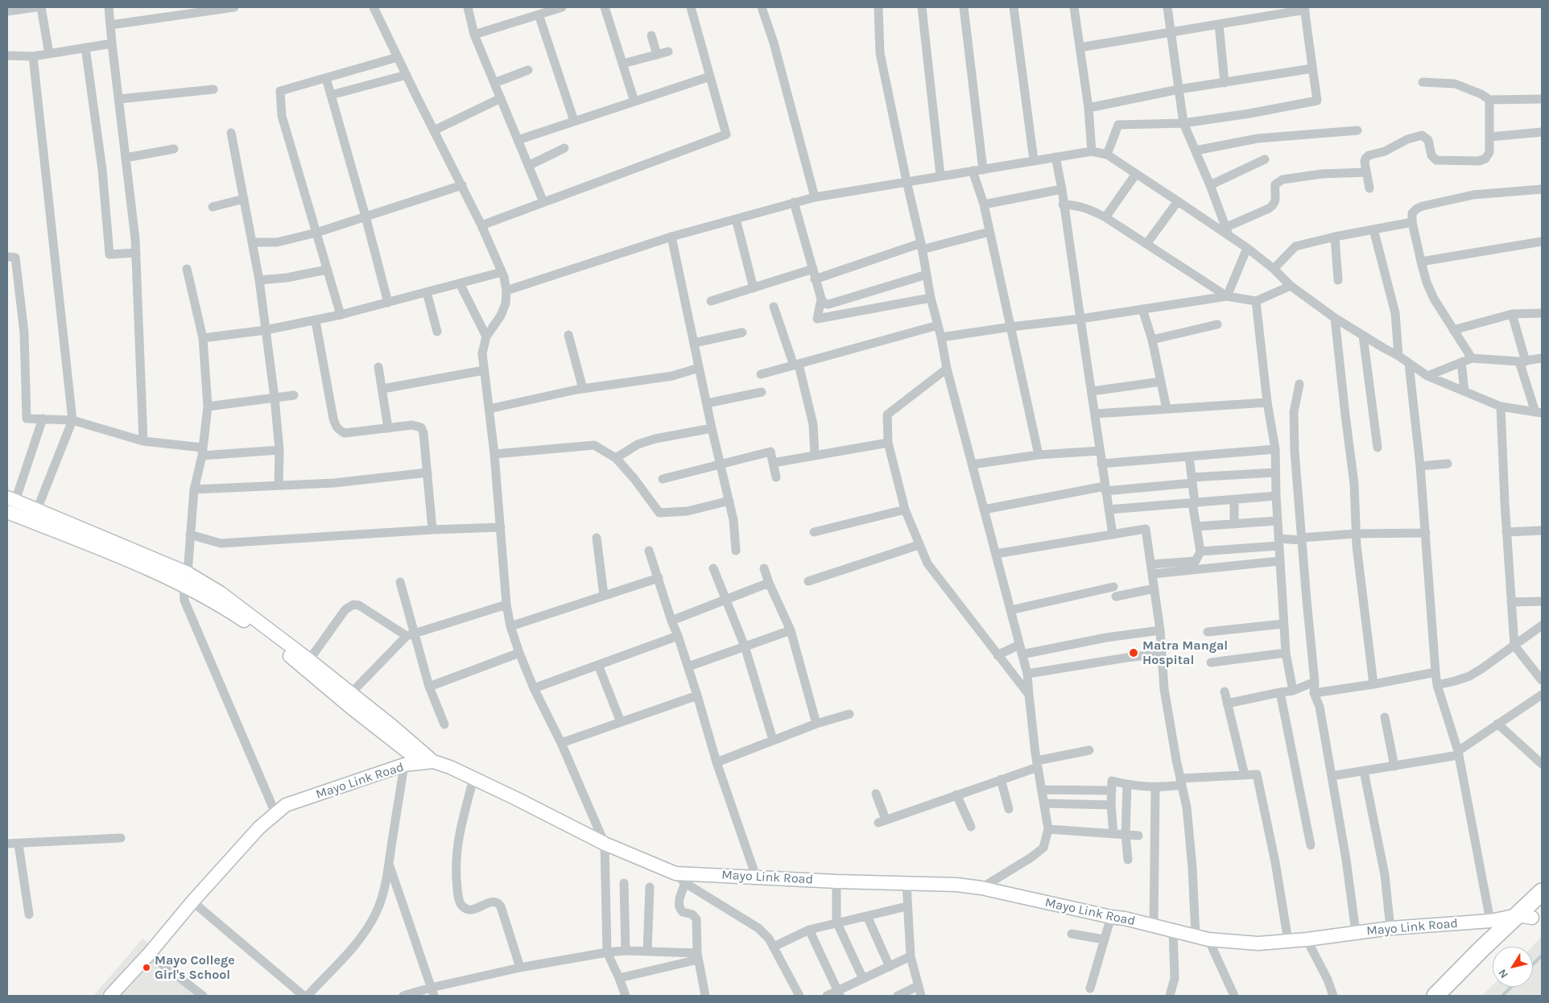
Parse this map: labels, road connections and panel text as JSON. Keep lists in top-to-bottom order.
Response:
{
  "streets": {
    "street": ["Mayo Link Road"]
  },
  "places": ["Matra Mangal Hospital", "Mayo College Girl's School"],
  "north": "bottom left"
}
